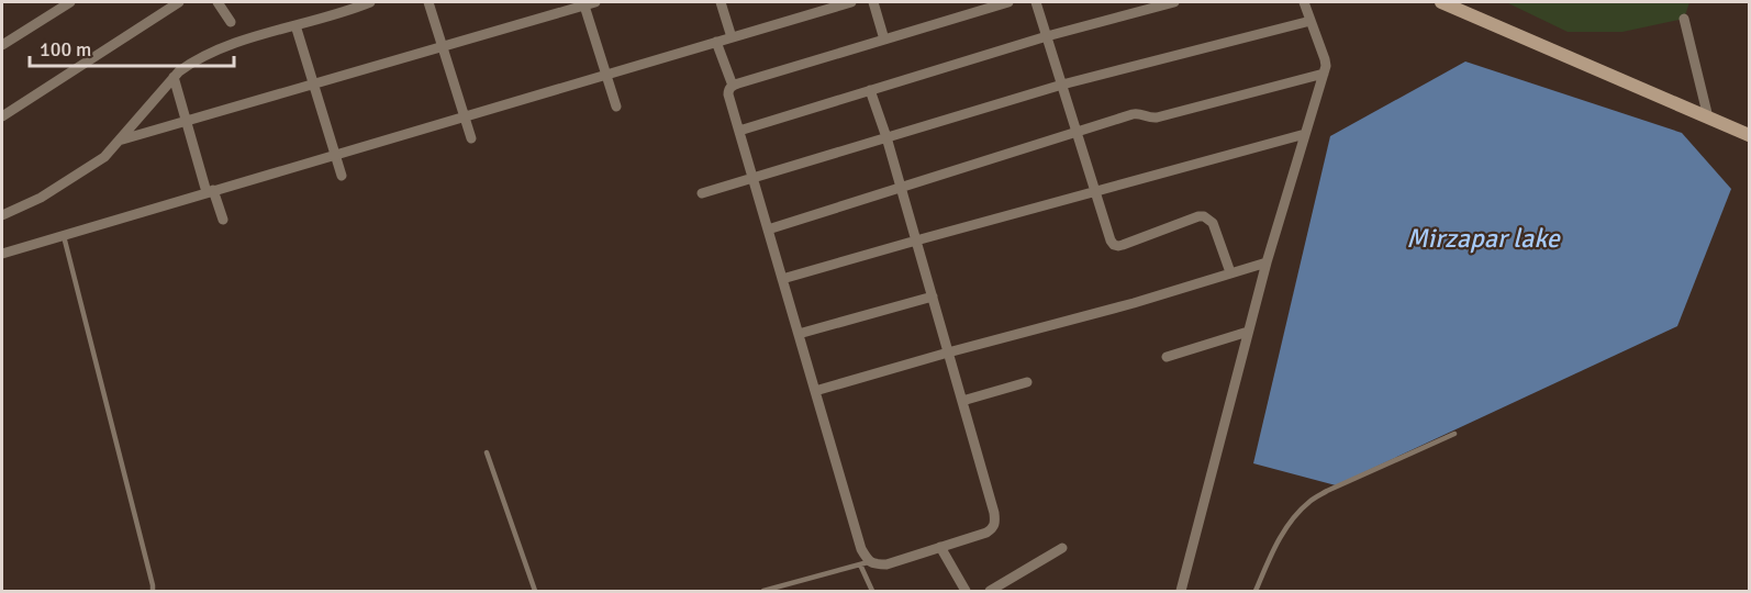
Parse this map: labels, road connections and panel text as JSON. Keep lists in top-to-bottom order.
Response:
{
  "water": ["Mirzapar lake"],
  "scale_bar": "100 m"
}
